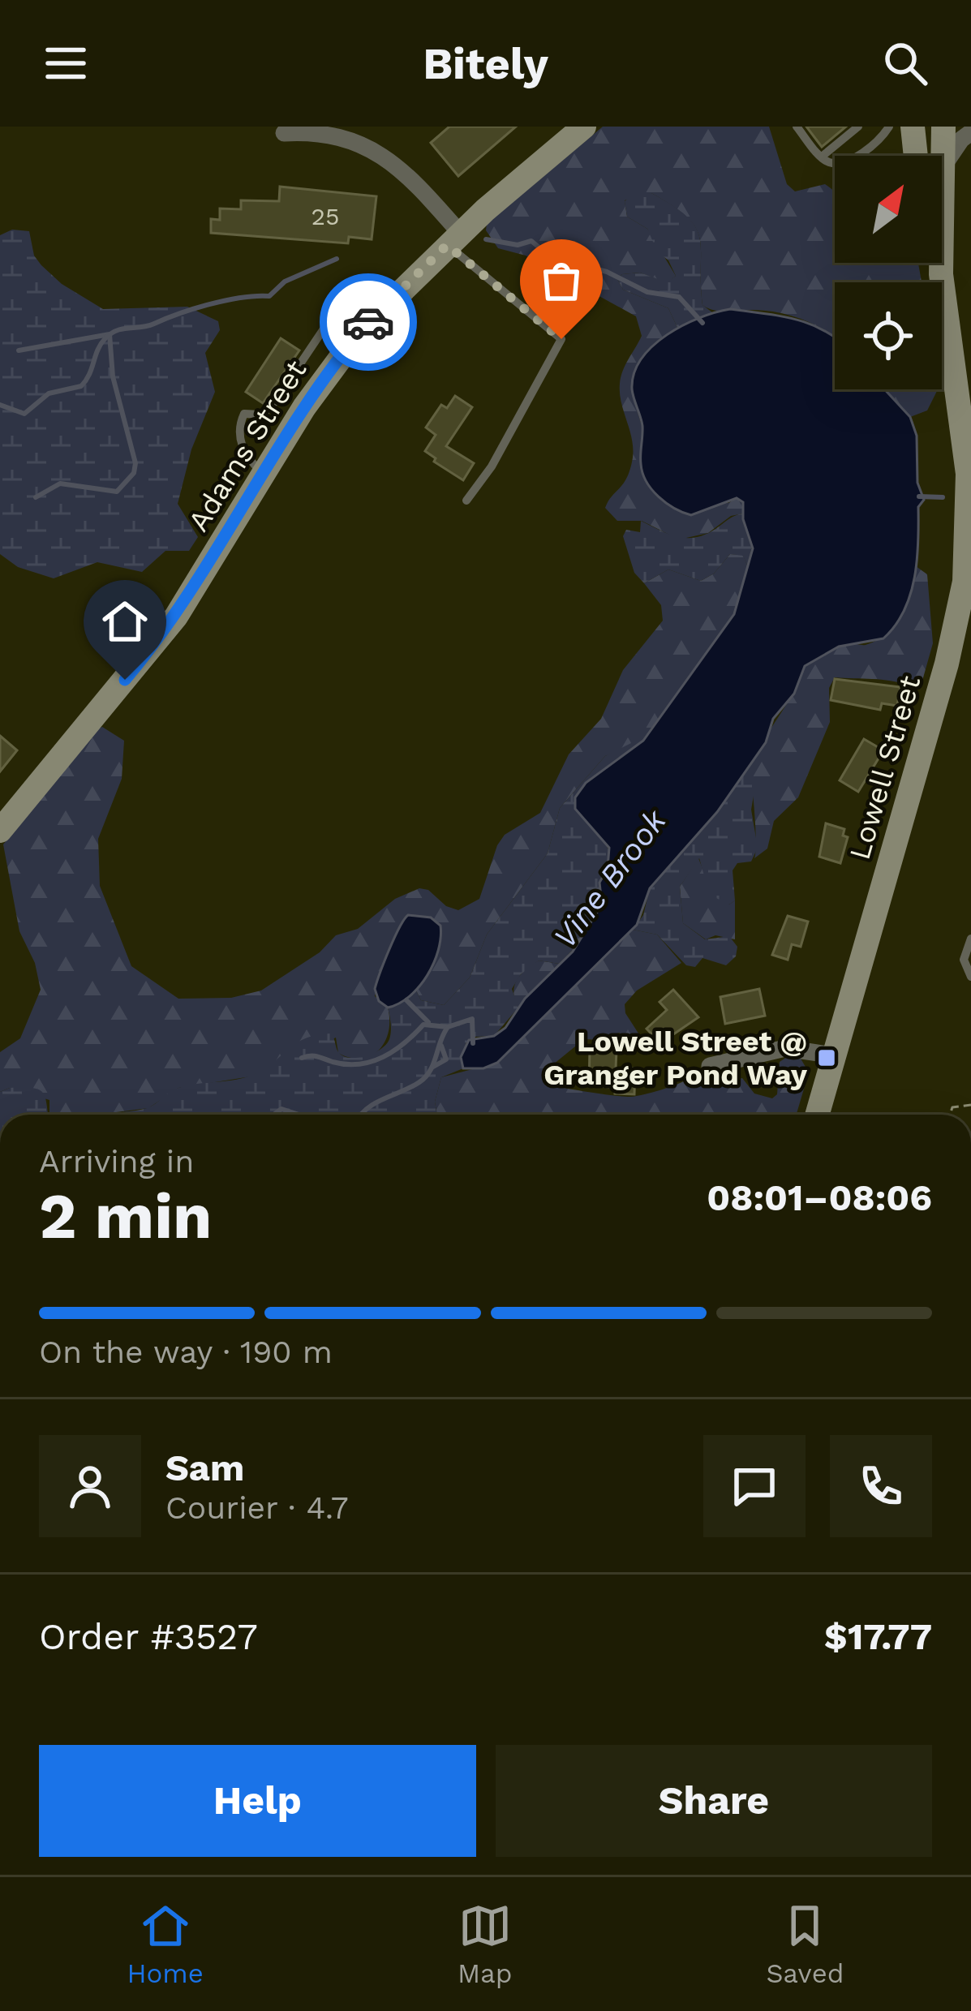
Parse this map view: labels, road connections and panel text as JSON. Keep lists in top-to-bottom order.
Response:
{
  "streets": {
    "main road": ["Adams Street", "Lowell Street"]
  },
  "water": ["Vine Brook"],
  "places": {
    "transit": ["Lowell Street @ Granger Pond Way"]
  },
  "house_numbers": ["25"],
  "north": "top right",
  "page": {
    "header": "Bitely",
    "heading": ["2 min", "Arriving in", "08:01–08:06"],
    "panel": [
      "Sam",
      "Courier · 4.7",
      "Order #3527",
      "$17.77"
    ],
    "bar": "On the way · 190 m",
    "buttons": ["Help", "Share"],
    "tabs": ["Home", "Map", "Saved"]
  }
}
